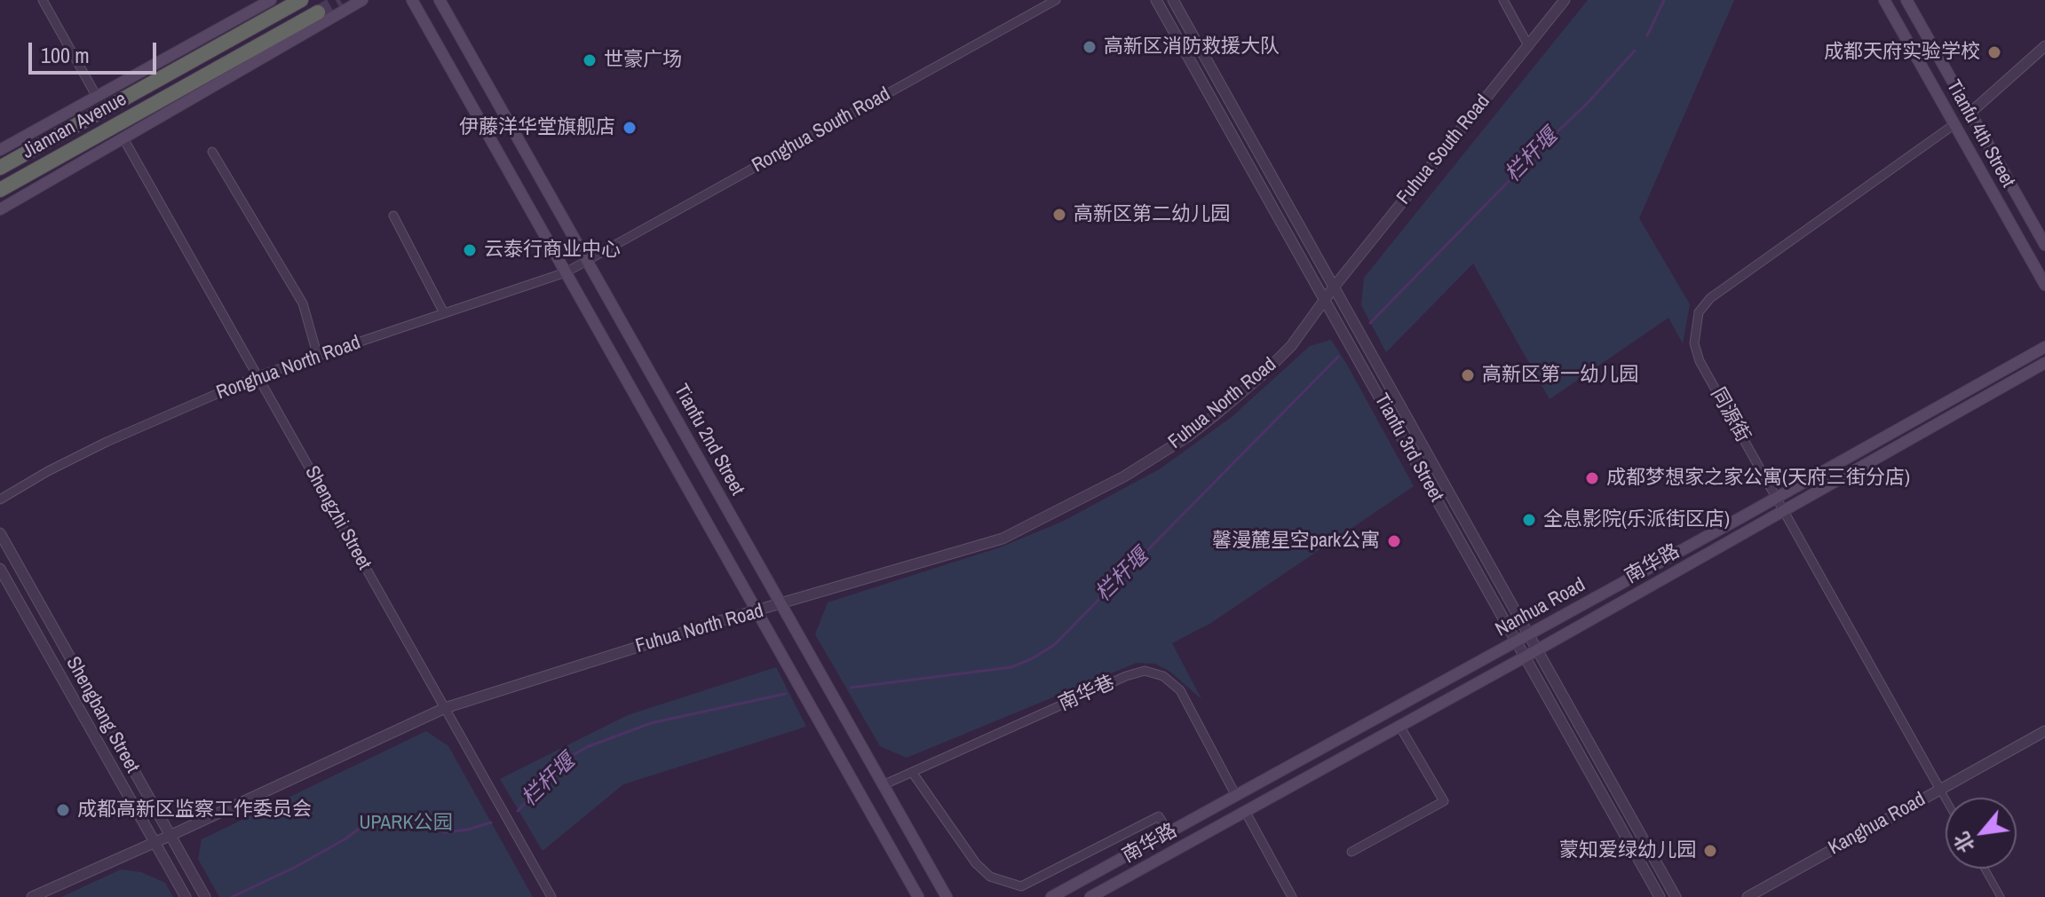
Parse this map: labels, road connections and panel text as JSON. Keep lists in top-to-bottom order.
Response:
{
  "streets": {
    "highway": ["Jiannan Avenue"],
    "main road": [
      "Tianfu 4th Street",
      "Tianfu 2nd Street",
      "南华路",
      "Nanhua Road"
    ],
    "street": [
      "Ronghua South Road",
      "Fuhua South Road",
      "Ronghua North Road",
      "Fuhua North Road",
      "同源街",
      "Tianfu 3rd Street",
      "Shengzhi Street",
      "南华巷",
      "Shengbang Street",
      "Kanghua Road"
    ]
  },
  "crossings": [
    ["Ronghua South Road", "Ronghua North Road"],
    ["Ronghua South Road", "Tianfu 2nd Street"],
    ["Tianfu 4th Street", "同源街"],
    ["Fuhua South Road", "Fuhua North Road"],
    ["Fuhua South Road", "Tianfu 3rd Street"],
    ["Ronghua North Road", "Tianfu 2nd Street"],
    ["Ronghua North Road", "Shengzhi Street"],
    ["Fuhua North Road", "Tianfu 2nd Street"],
    ["Fuhua North Road", "Tianfu 3rd Street"],
    ["Fuhua North Road", "Shengzhi Street"],
    ["Fuhua North Road", "Shengbang Street"],
    ["同源街", "南华路"],
    ["同源街", "Nanhua Road"],
    ["同源街", "Kanghua Road"],
    ["Tianfu 2nd Street", "南华巷"],
    ["Tianfu 3rd Street", "南华路"],
    ["Tianfu 3rd Street", "Nanhua Road"],
    ["Nanhua Road", "南华巷"]
  ],
  "water": ["栏杆堰"],
  "parks": ["UPARK公园"],
  "places": [
    "高新区消防救援大队",
    "成都天府实验学校",
    "世豪广场",
    "伊藤洋华堂旗舰店",
    "高新区第二幼儿园",
    "云泰行商业中心",
    "高新区第一幼儿园",
    "成都梦想家之家公寓(天府三街分店)",
    "全息影院(乐派街区店)",
    "馨漫麓星空park公寓",
    "成都高新区监察工作委员会",
    "蒙知爱绿幼儿园"
  ],
  "scale_bar": "100 m",
  "north": "bottom left"
}
